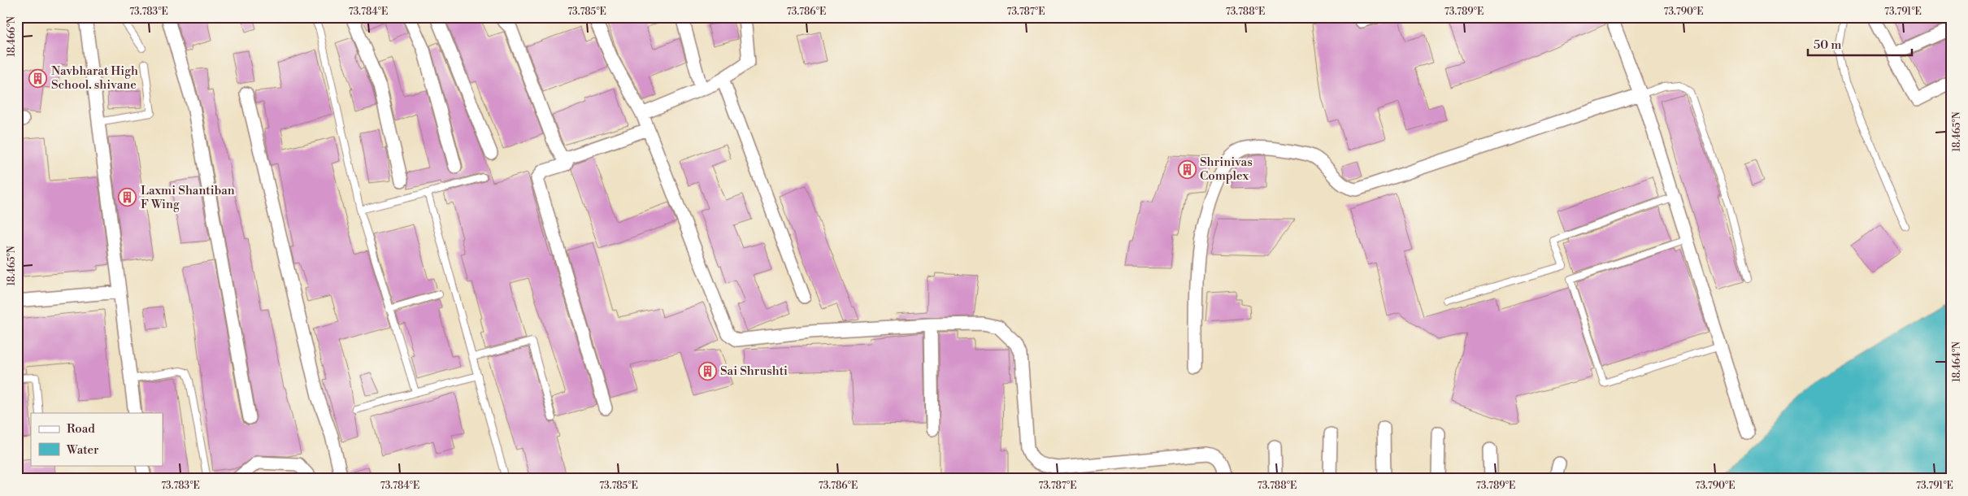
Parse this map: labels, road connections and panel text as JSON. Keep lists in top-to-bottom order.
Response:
{
  "places": {
    "building": [
      "Navbharat High School. shivane",
      "Shrinivas Complex",
      "Laxmi Shantiban F Wing",
      "Sai Shrushti"
    ]
  },
  "legend": ["Road", "Water"],
  "scale_bar": "50 m",
  "coordinates": [
    "73.783°E",
    "73.784°E",
    "73.785°E",
    "73.786°E",
    "73.787°E",
    "73.788°E",
    "73.789°E",
    "73.790°E",
    "73.791°E",
    "18.466°N",
    "18.465°N",
    "18.464°N"
  ]
}
